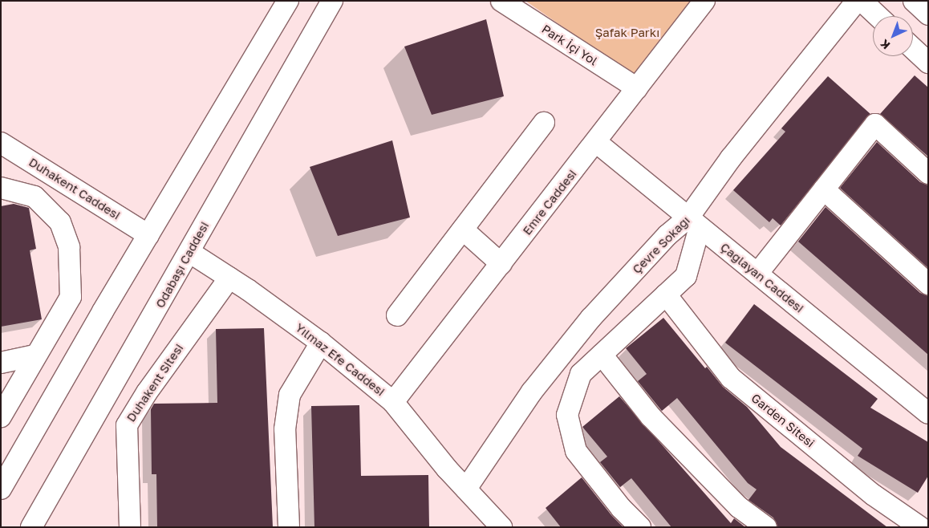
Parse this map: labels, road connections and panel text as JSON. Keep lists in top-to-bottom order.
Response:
{
  "streets": {
    "street": [
      "Park İçi Yol",
      "Duhakent Caddesi",
      "Emre Caddesi",
      "Çevre Sokağı",
      "Odabaşı Caddesi",
      "Çağlayan Caddesi",
      "Yılmaz Efe Caddesi",
      "Duhakent Sitesi",
      "Garden Sitesi"
    ]
  },
  "crossings": [
    ["Park İçi Yol", "Emre Caddesi"],
    ["Emre Caddesi", "Çağlayan Caddesi"],
    ["Emre Caddesi", "Yılmaz Efe Caddesi"],
    ["Çevre Sokağı", "Çağlayan Caddesi"],
    ["Çevre Sokağı", "Yılmaz Efe Caddesi"],
    ["Odabaşı Caddesi", "Yılmaz Efe Caddesi"],
    ["Yılmaz Efe Caddesi", "Duhakent Sitesi"]
  ],
  "parks": ["Şafak Parkı"],
  "north": "bottom left"
}
